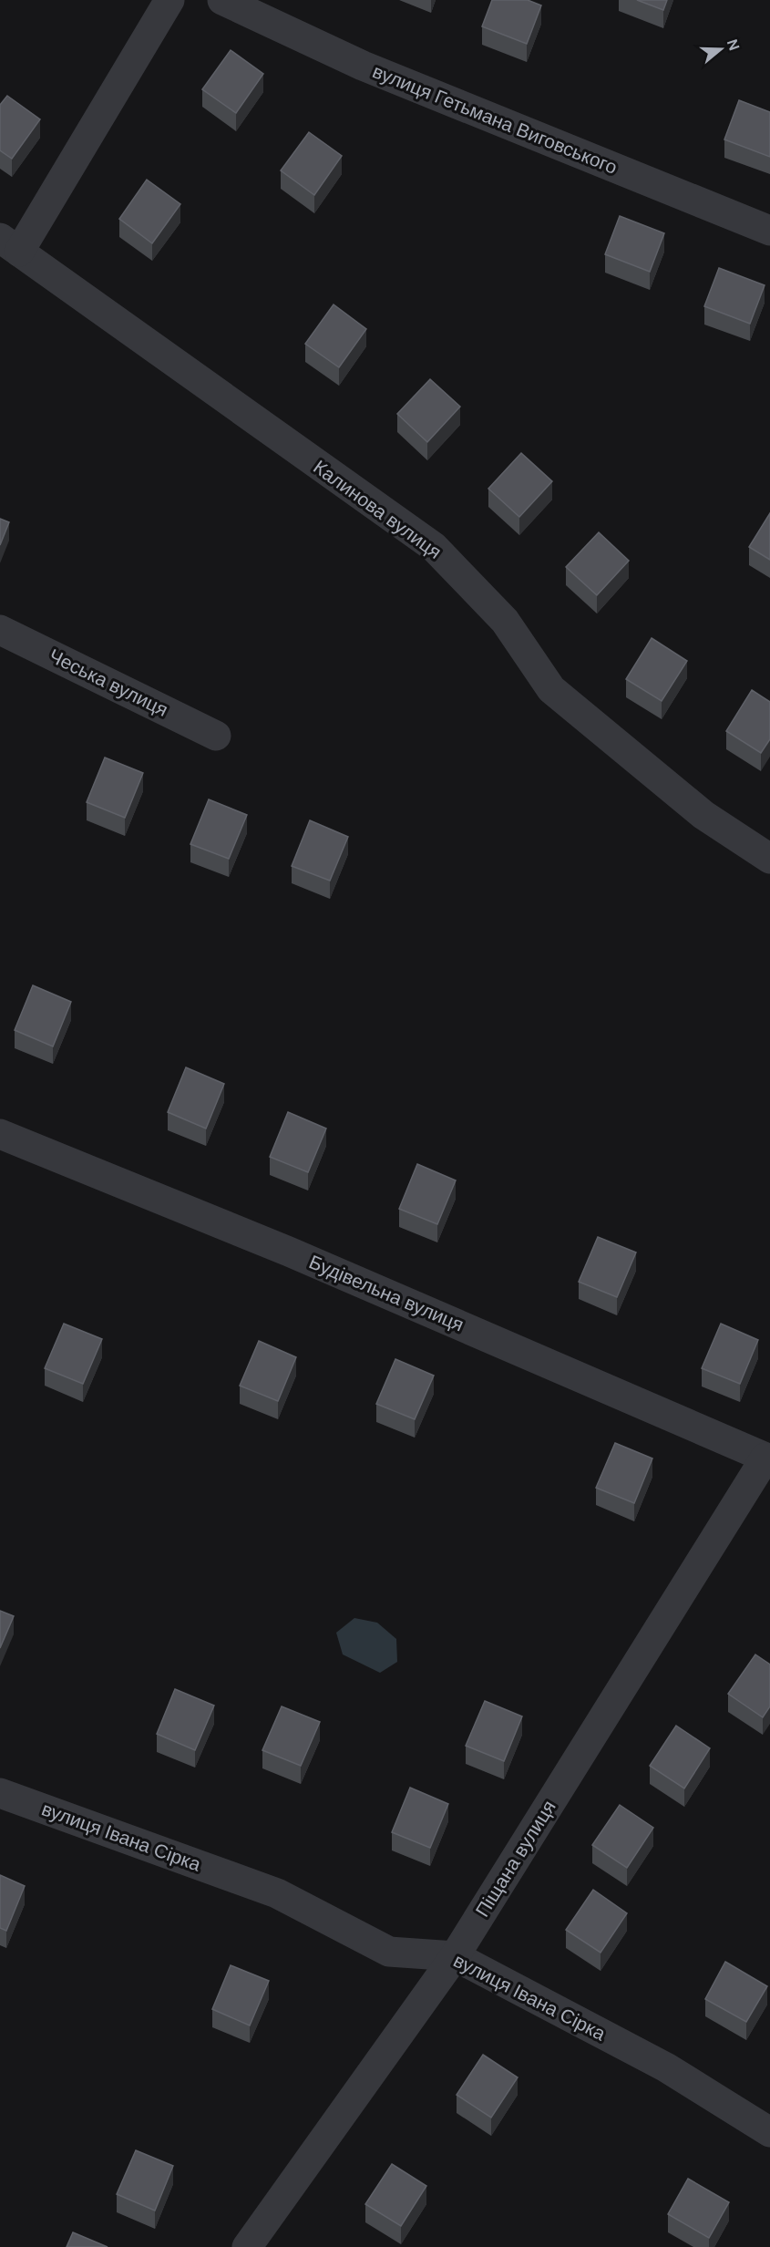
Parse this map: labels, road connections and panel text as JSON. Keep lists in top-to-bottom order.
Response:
{
  "streets": {
    "street": [
      "вулиця Гетьмана Виговського",
      "Калинова вулиця",
      "Чеська вулиця",
      "Будівельна вулиця",
      "вулиця Івана Сірка",
      "Піщана вулиця"
    ]
  },
  "crossings": [
    ["Будівельна вулиця", "Піщана вулиця"],
    ["вулиця Івана Сірка", "Піщана вулиця"]
  ],
  "north": "right"
}
